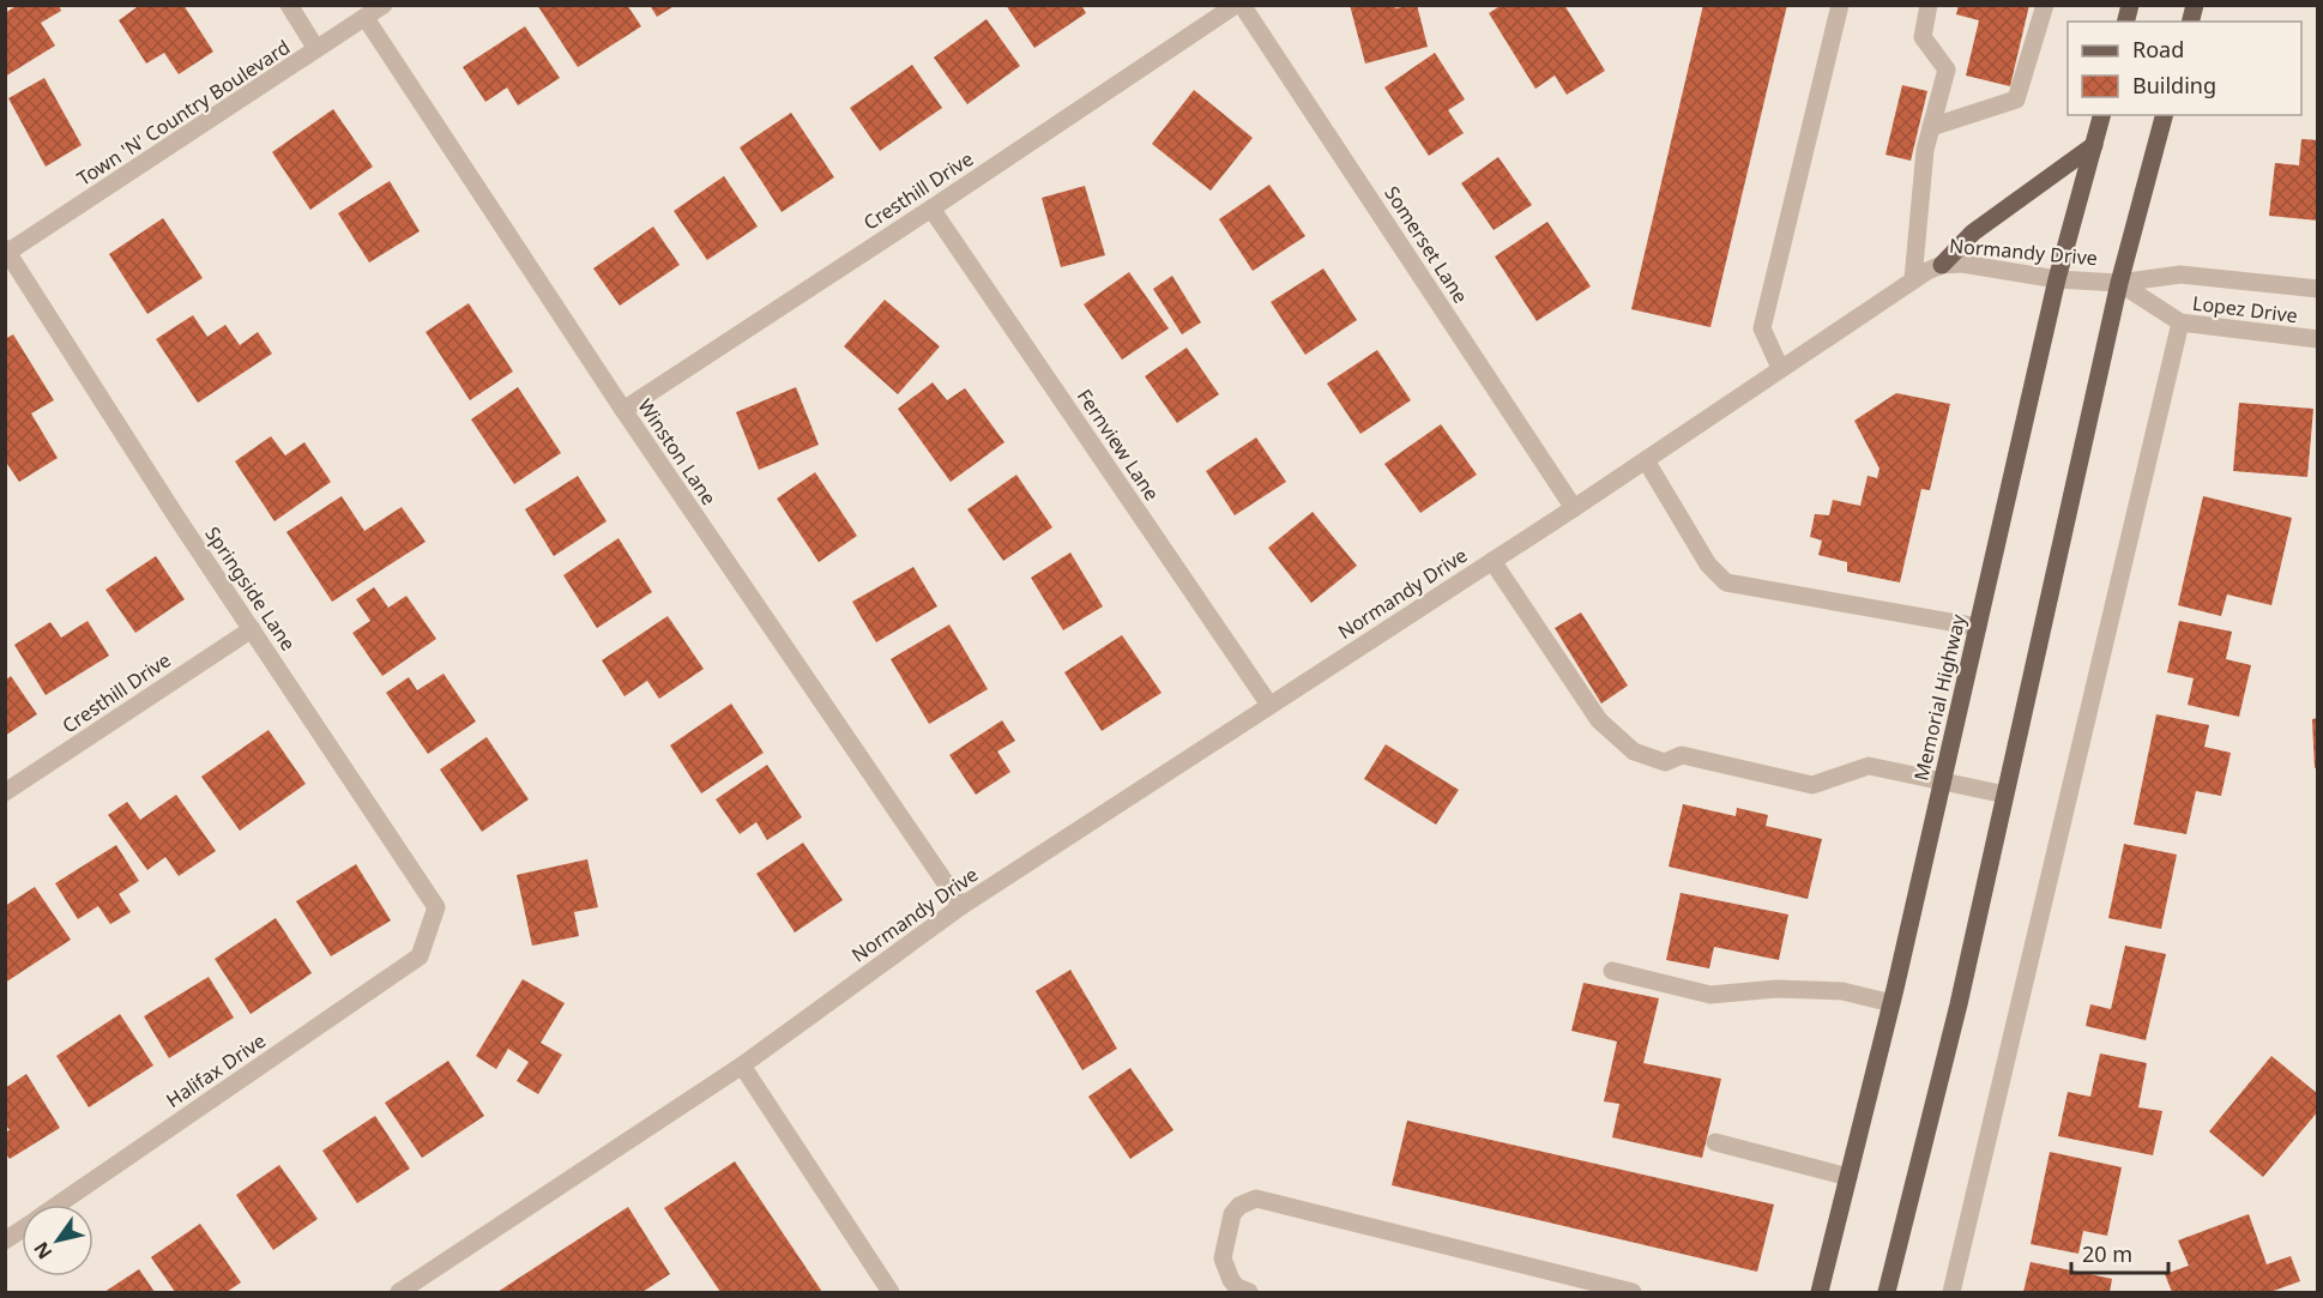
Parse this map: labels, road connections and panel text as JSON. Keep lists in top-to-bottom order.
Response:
{
  "streets": {
    "main road": ["Memorial Highway"],
    "street": [
      "Town 'N' Country Boulevard",
      "Cresthill Drive",
      "Somerset Lane",
      "Normandy Drive",
      "Lopez Drive",
      "Fernview Lane",
      "Winston Lane",
      "Springside Lane",
      "Halifax Drive"
    ]
  },
  "crossings": [
    ["Town 'N' Country Boulevard", "Winston Lane"],
    ["Town 'N' Country Boulevard", "Springside Lane"],
    ["Cresthill Drive", "Fernview Lane"],
    ["Cresthill Drive", "Winston Lane"],
    ["Cresthill Drive", "Springside Lane"],
    ["Somerset Lane", "Normandy Drive"],
    ["Normandy Drive", "Lopez Drive"],
    ["Normandy Drive", "Fernview Lane"],
    ["Normandy Drive", "Winston Lane"],
    ["Normandy Drive", "Memorial Highway"],
    ["Springside Lane", "Halifax Drive"]
  ],
  "legend": ["Road", "Building"],
  "scale_bar": "20 m",
  "north": "bottom left"
}
